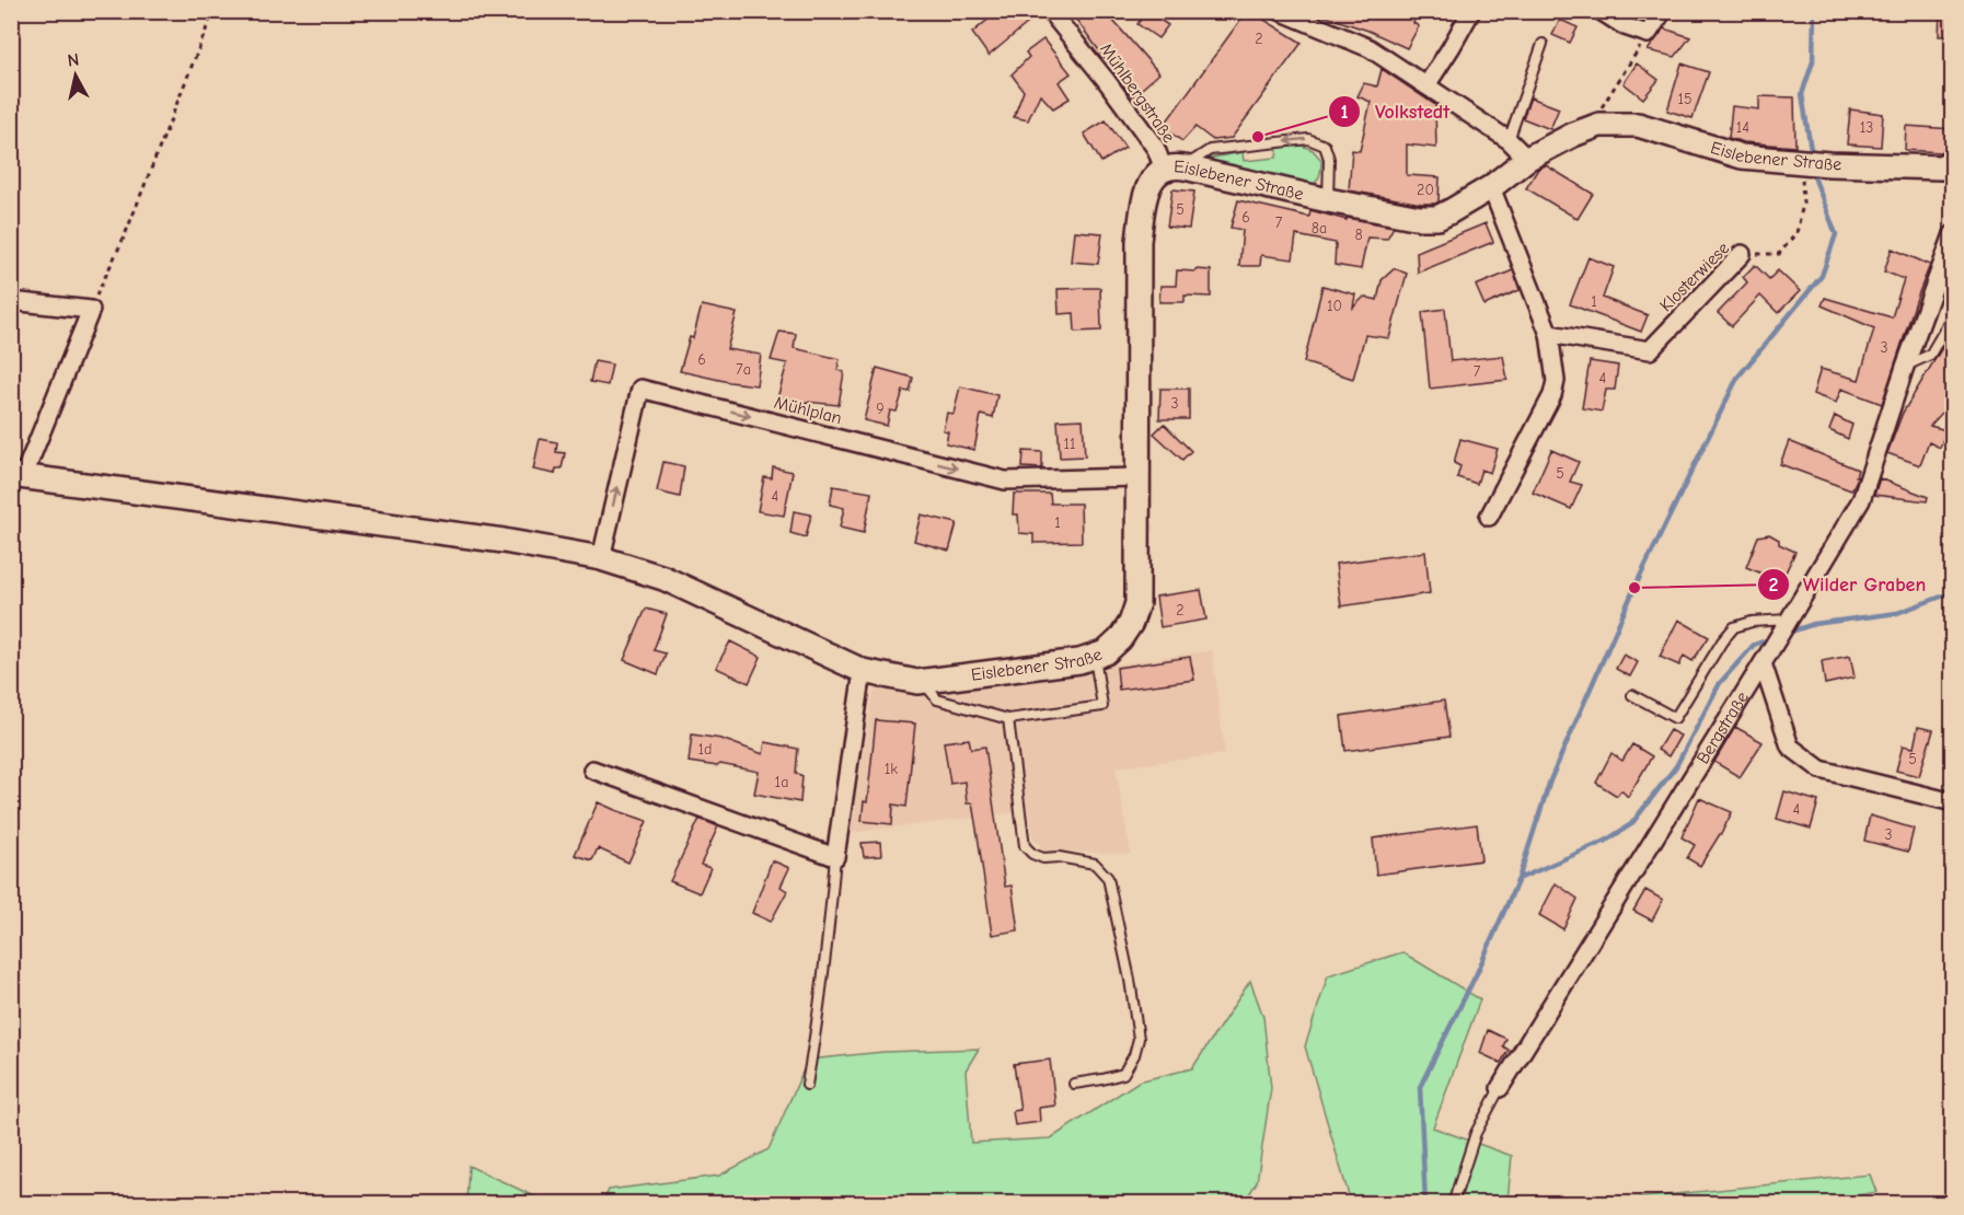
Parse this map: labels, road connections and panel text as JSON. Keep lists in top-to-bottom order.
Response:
{
  "streets": {
    "main road": ["Eislebener Straße"],
    "street": [
      "Mühlbergstraße",
      "Klosterwiese",
      "Mühlplan",
      "Bergstraße"
    ]
  },
  "crossings": [
    ["Mühlbergstraße", "Eislebener Straße"],
    ["Eislebener Straße", "Klosterwiese"],
    ["Eislebener Straße", "Mühlplan"]
  ],
  "places": ["Volkstedt", "Wilder Graben"],
  "house_numbers": [
    "2",
    "15",
    "14",
    "13",
    "20",
    "5",
    "6",
    "7",
    "8a",
    "8",
    "1",
    "10",
    "3",
    "6",
    "7a",
    "7",
    "4",
    "3",
    "9",
    "11",
    "5",
    "4",
    "1",
    "2",
    "1d",
    "5",
    "1k",
    "1a",
    "4",
    "3"
  ],
  "north": "top"
}
